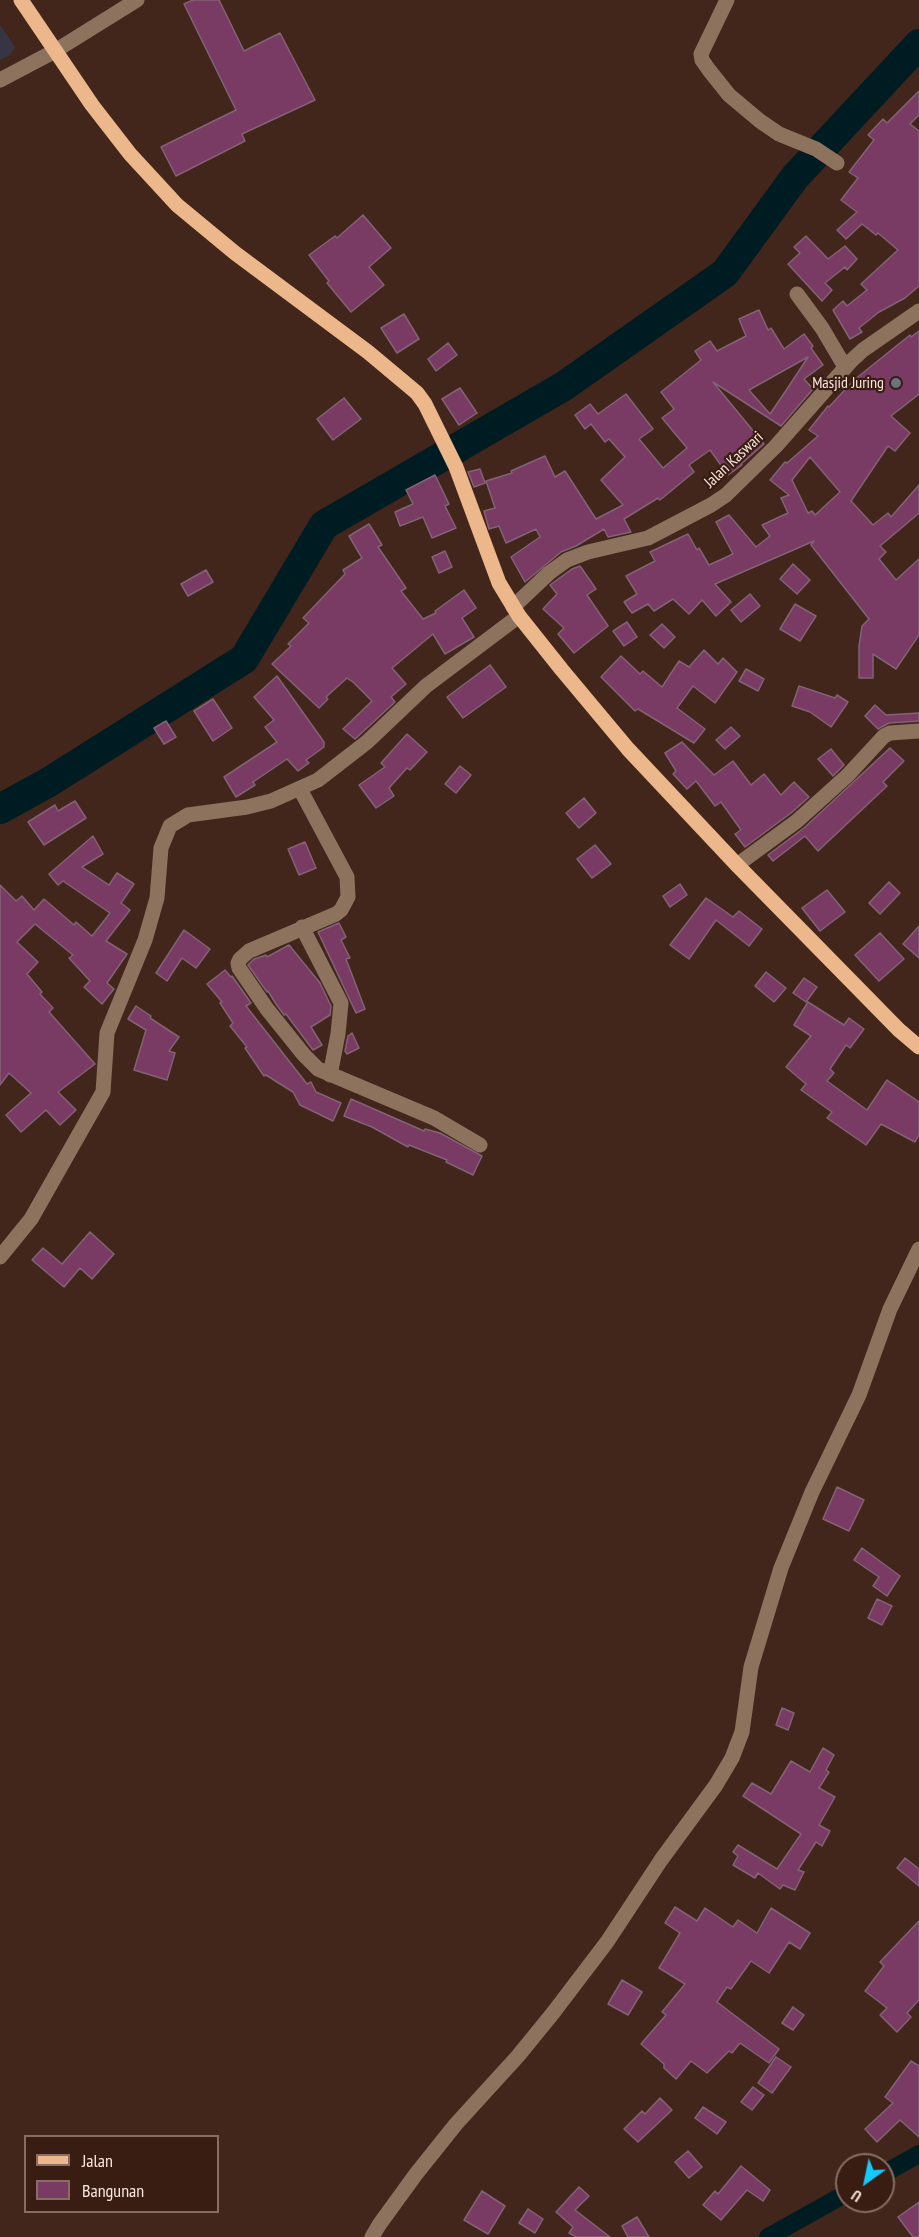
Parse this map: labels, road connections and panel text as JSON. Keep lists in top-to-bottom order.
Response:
{
  "streets": {
    "street": ["Jalan Kaswari"]
  },
  "places": ["Masjid Juring"],
  "legend": ["Jalan", "Bangunan"],
  "north": "bottom left"
}
